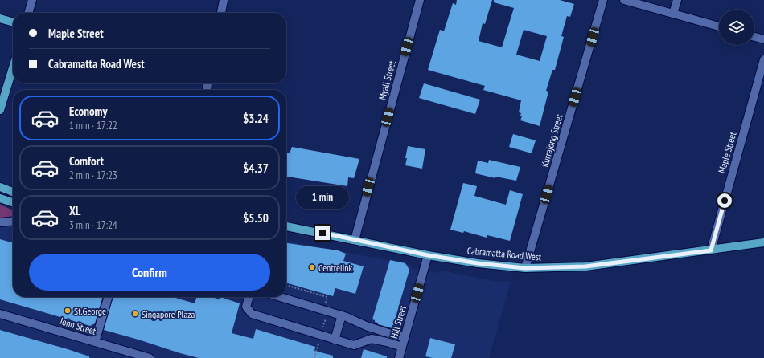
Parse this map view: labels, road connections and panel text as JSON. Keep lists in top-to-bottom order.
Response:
{
  "streets": {
    "main road": ["Cabramatta Road West"],
    "street": [
      "Myall Street",
      "Kurrajong Street",
      "Maple Street",
      "Hill Street",
      "John Street"
    ]
  },
  "crossings": [
    ["Myall Street", "Cabramatta Road West"],
    ["Kurrajong Street", "Cabramatta Road West"],
    ["Maple Street", "Cabramatta Road West"],
    ["Cabramatta Road West", "Hill Street"]
  ],
  "places": ["Centrelink", "St.George", "Singapore Plaza"],
  "page": {
    "banner": ["Maple Street", "Cabramatta Road West"],
    "list": [
      {
        "name": "Economy",
        "note": "1 min · 17:22",
        "value": "$3.24"
      },
      {
        "name": "Comfort",
        "note": "2 min · 17:23",
        "value": "$4.37"
      },
      {
        "name": "XL",
        "note": "3 min · 17:24",
        "value": "$5.50"
      }
    ],
    "bubble": "1 min",
    "buttons": "Confirm"
  }
}
